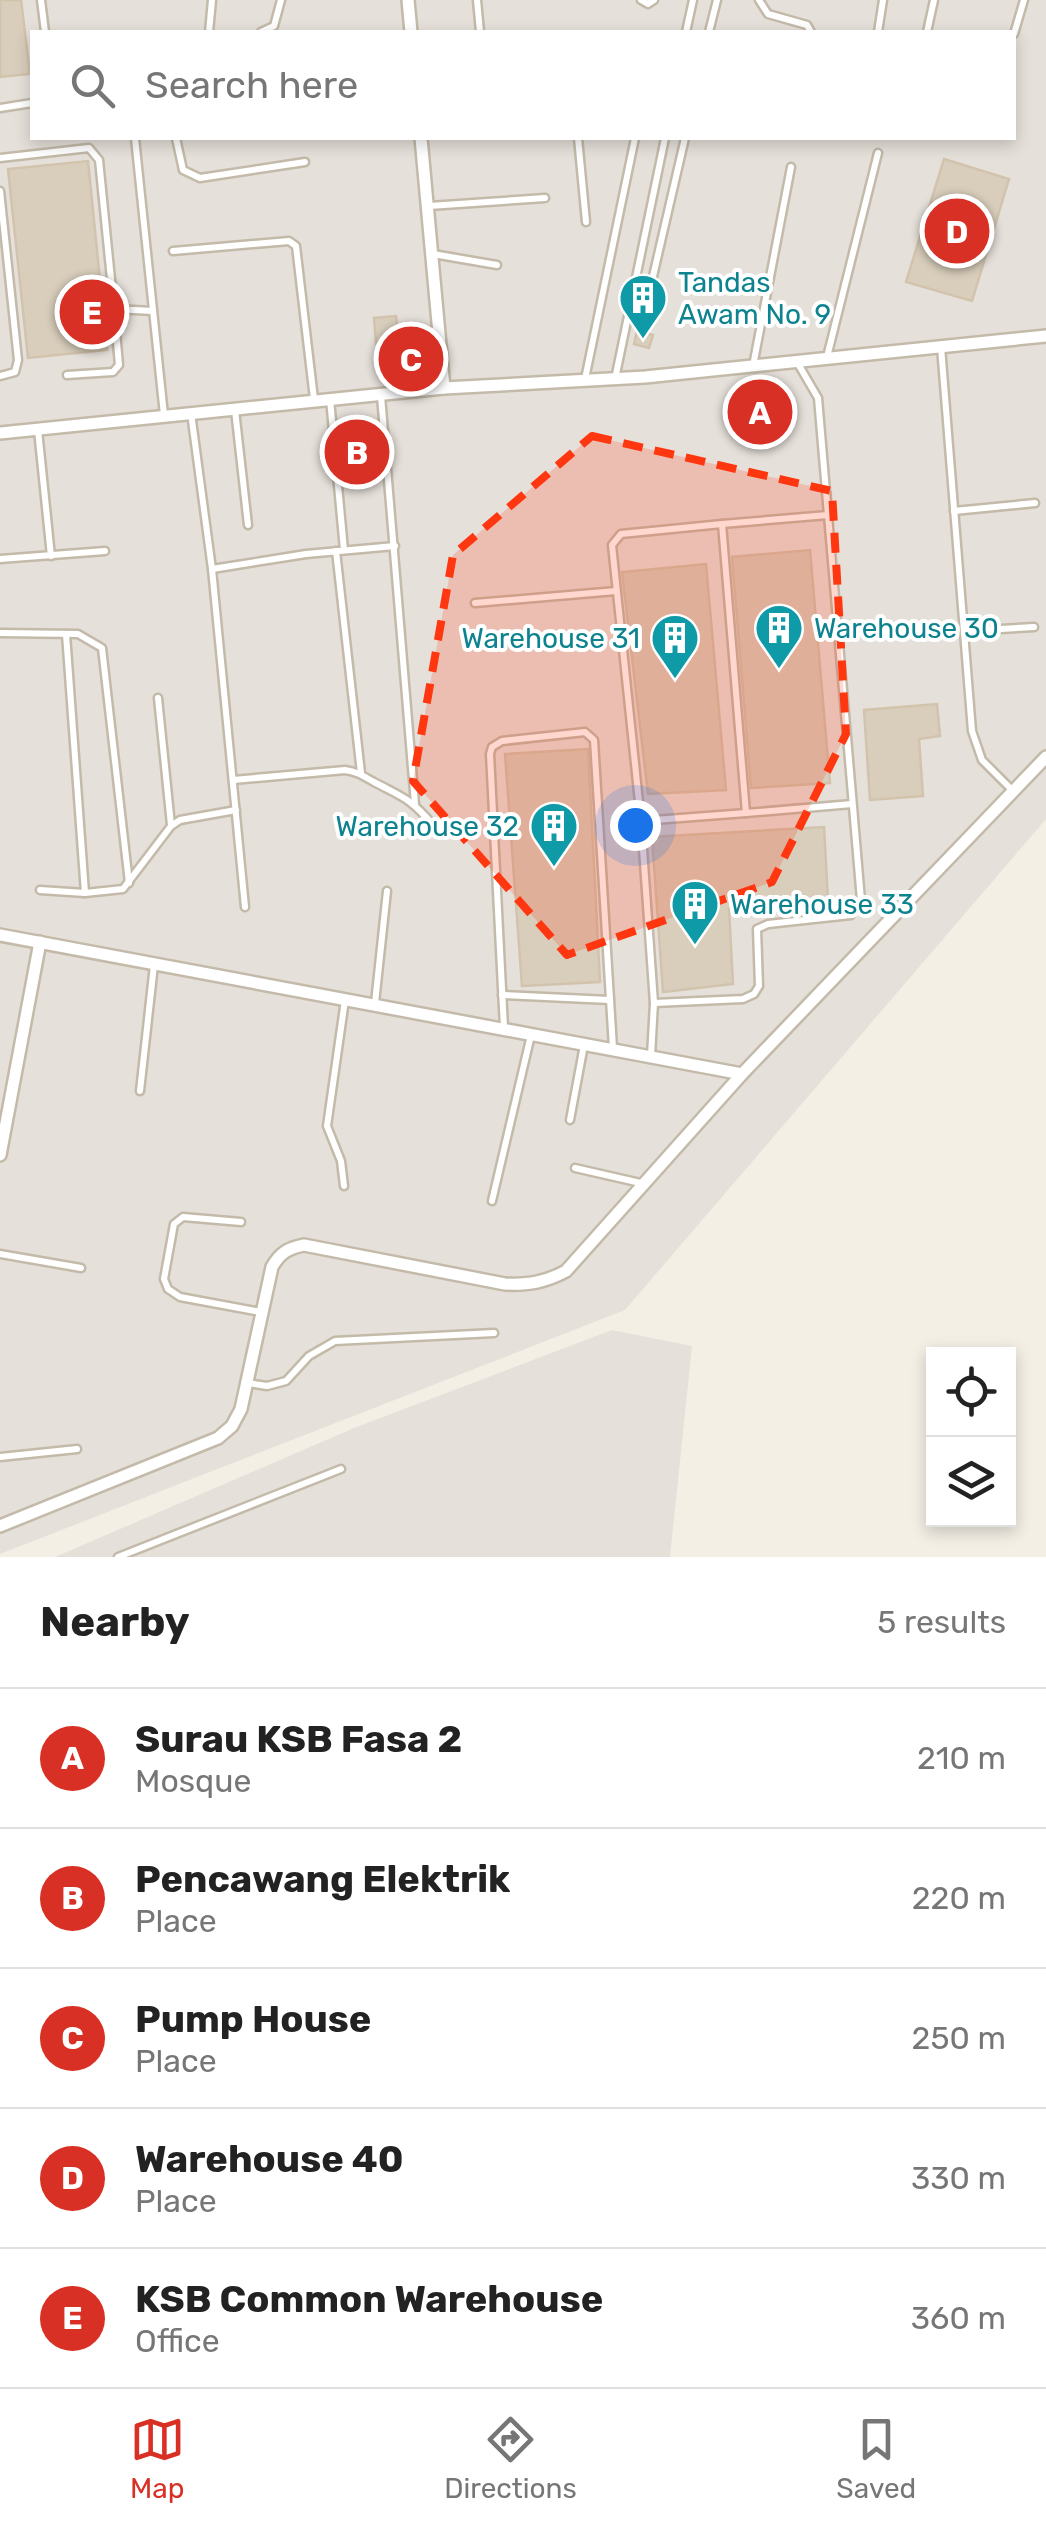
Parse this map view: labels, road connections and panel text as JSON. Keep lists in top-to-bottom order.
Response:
{
  "places": {
    "building": [
      "Tandas Awam No. 9",
      "Warehouse 30",
      "Warehouse 31",
      "Warehouse 32",
      "Warehouse 33"
    ]
  },
  "page": {
    "search": "Search here",
    "pins": [
      "D",
      "E",
      "C",
      "A",
      "B"
    ],
    "heading": ["Nearby", "5 results"],
    "list": [
      {
        "mark": "A",
        "name": "Surau KSB Fasa 2",
        "note": "Mosque",
        "value": "210 m"
      },
      {
        "mark": "B",
        "name": "Pencawang Elektrik",
        "note": "Place",
        "value": "220 m"
      },
      {
        "mark": "C",
        "name": "Pump House",
        "note": "Place",
        "value": "250 m"
      },
      {
        "mark": "D",
        "name": "Warehouse 40",
        "note": "Place",
        "value": "330 m"
      },
      {
        "mark": "E",
        "name": "KSB Common Warehouse",
        "note": "Office",
        "value": "360 m"
      }
    ],
    "nav": ["Map", "Directions", "Saved"]
  }
}
